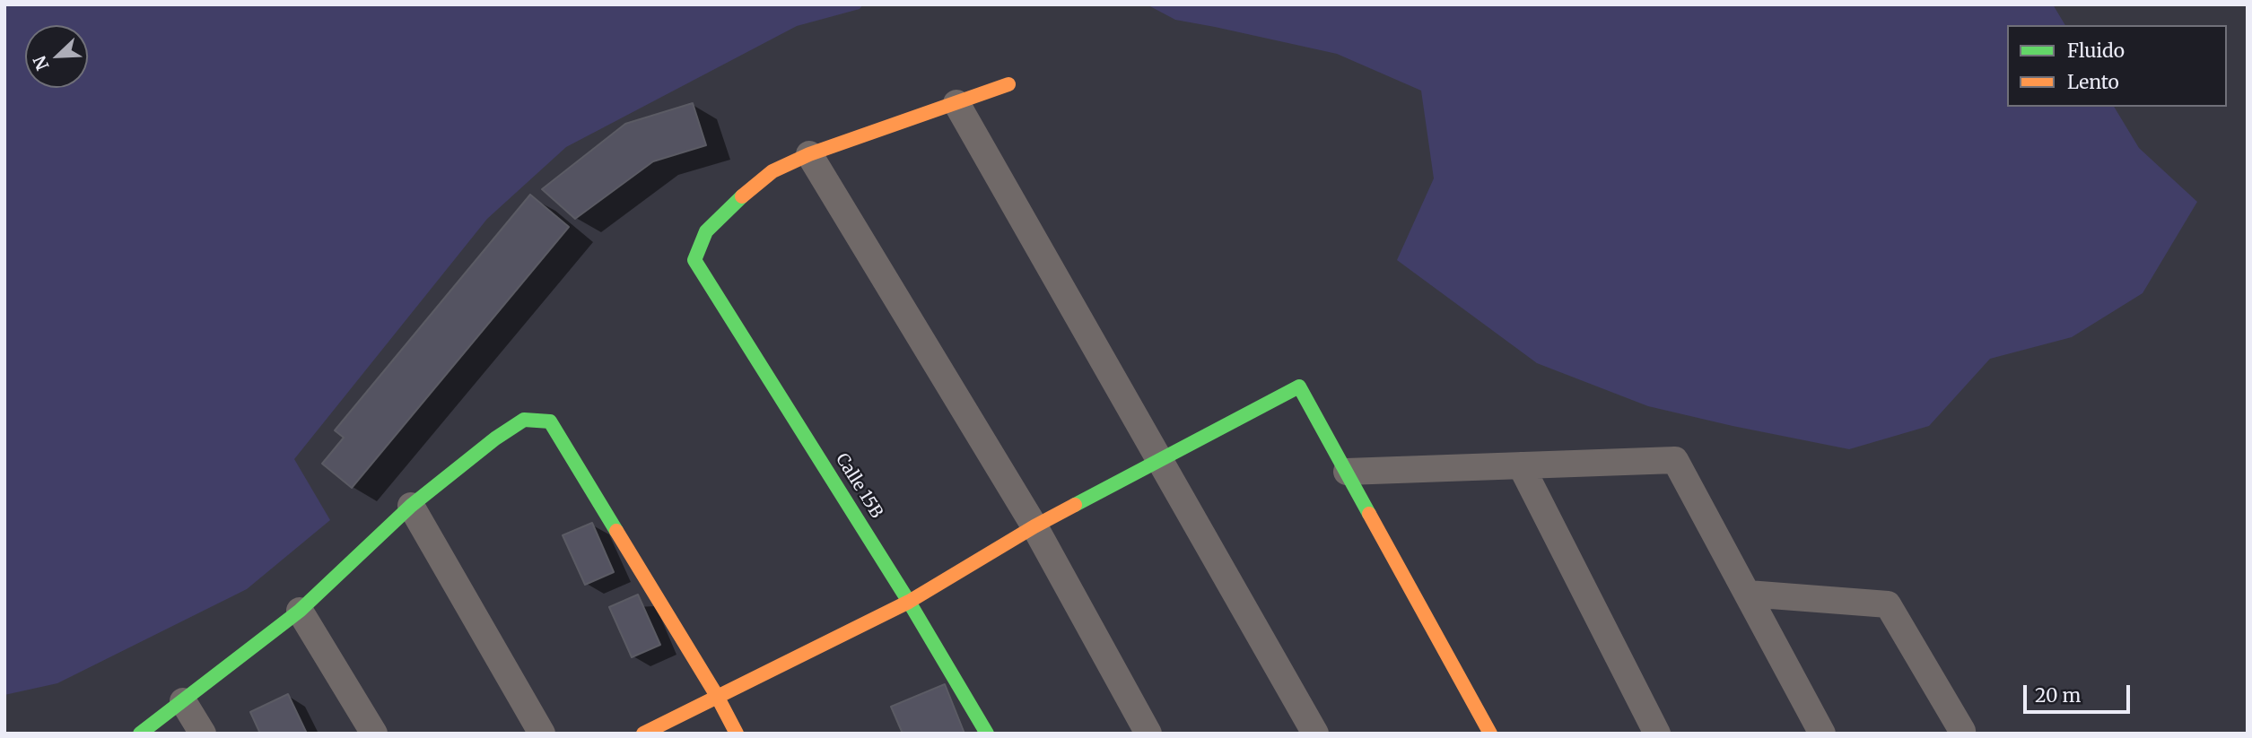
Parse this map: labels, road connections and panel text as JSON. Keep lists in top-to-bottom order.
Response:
{
  "streets": {
    "street": ["Calle 15B"]
  },
  "legend": ["Fluido", "Lento"],
  "scale_bar": "20 m",
  "north": "bottom left"
}
